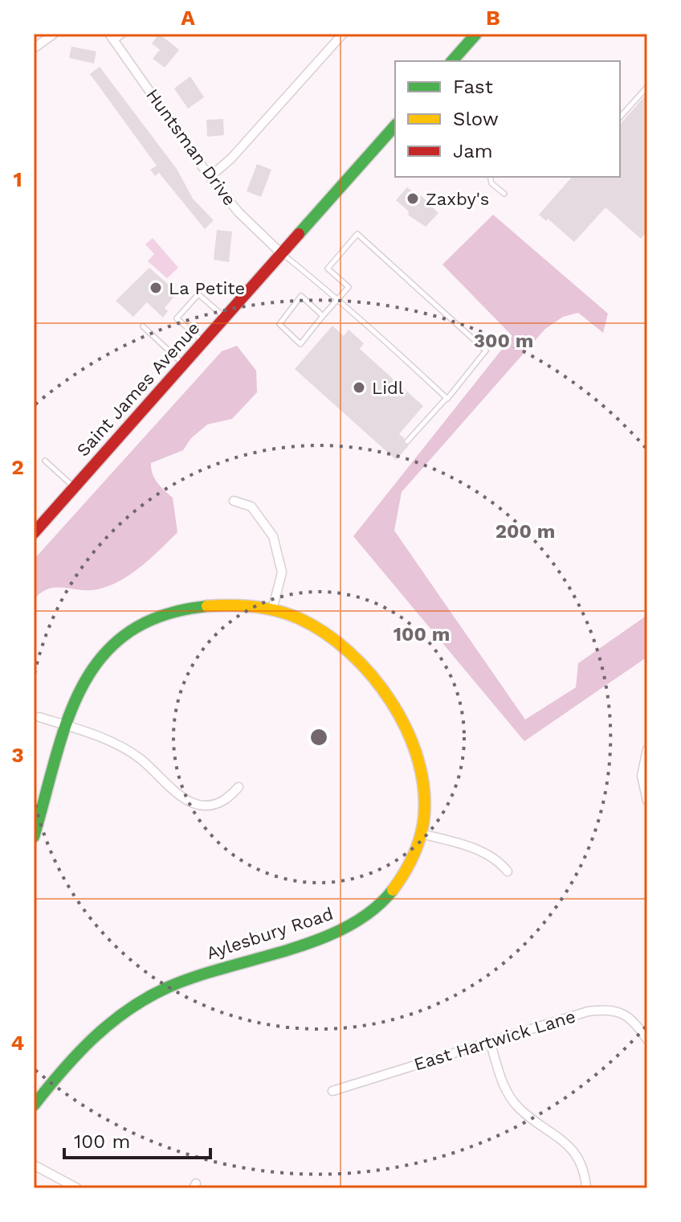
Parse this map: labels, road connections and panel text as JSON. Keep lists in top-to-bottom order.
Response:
{
  "streets": {
    "street": [
      "Huntsman Drive",
      "Saint James Avenue",
      "Aylesbury Road",
      "East Hartwick Lane"
    ]
  },
  "crossings": [
    ["Huntsman Drive", "Saint James Avenue"]
  ],
  "places": ["Zaxby's", "La Petite", "Lidl"],
  "legend": ["Fast", "Slow", "Jam"],
  "scale_bar": "100 m",
  "grid": {
    "columns": ["A", "B"],
    "rows": [
      "1",
      "2",
      "3",
      "4"
    ]
  },
  "rings": ["300 m", "200 m", "100 m"]
}
